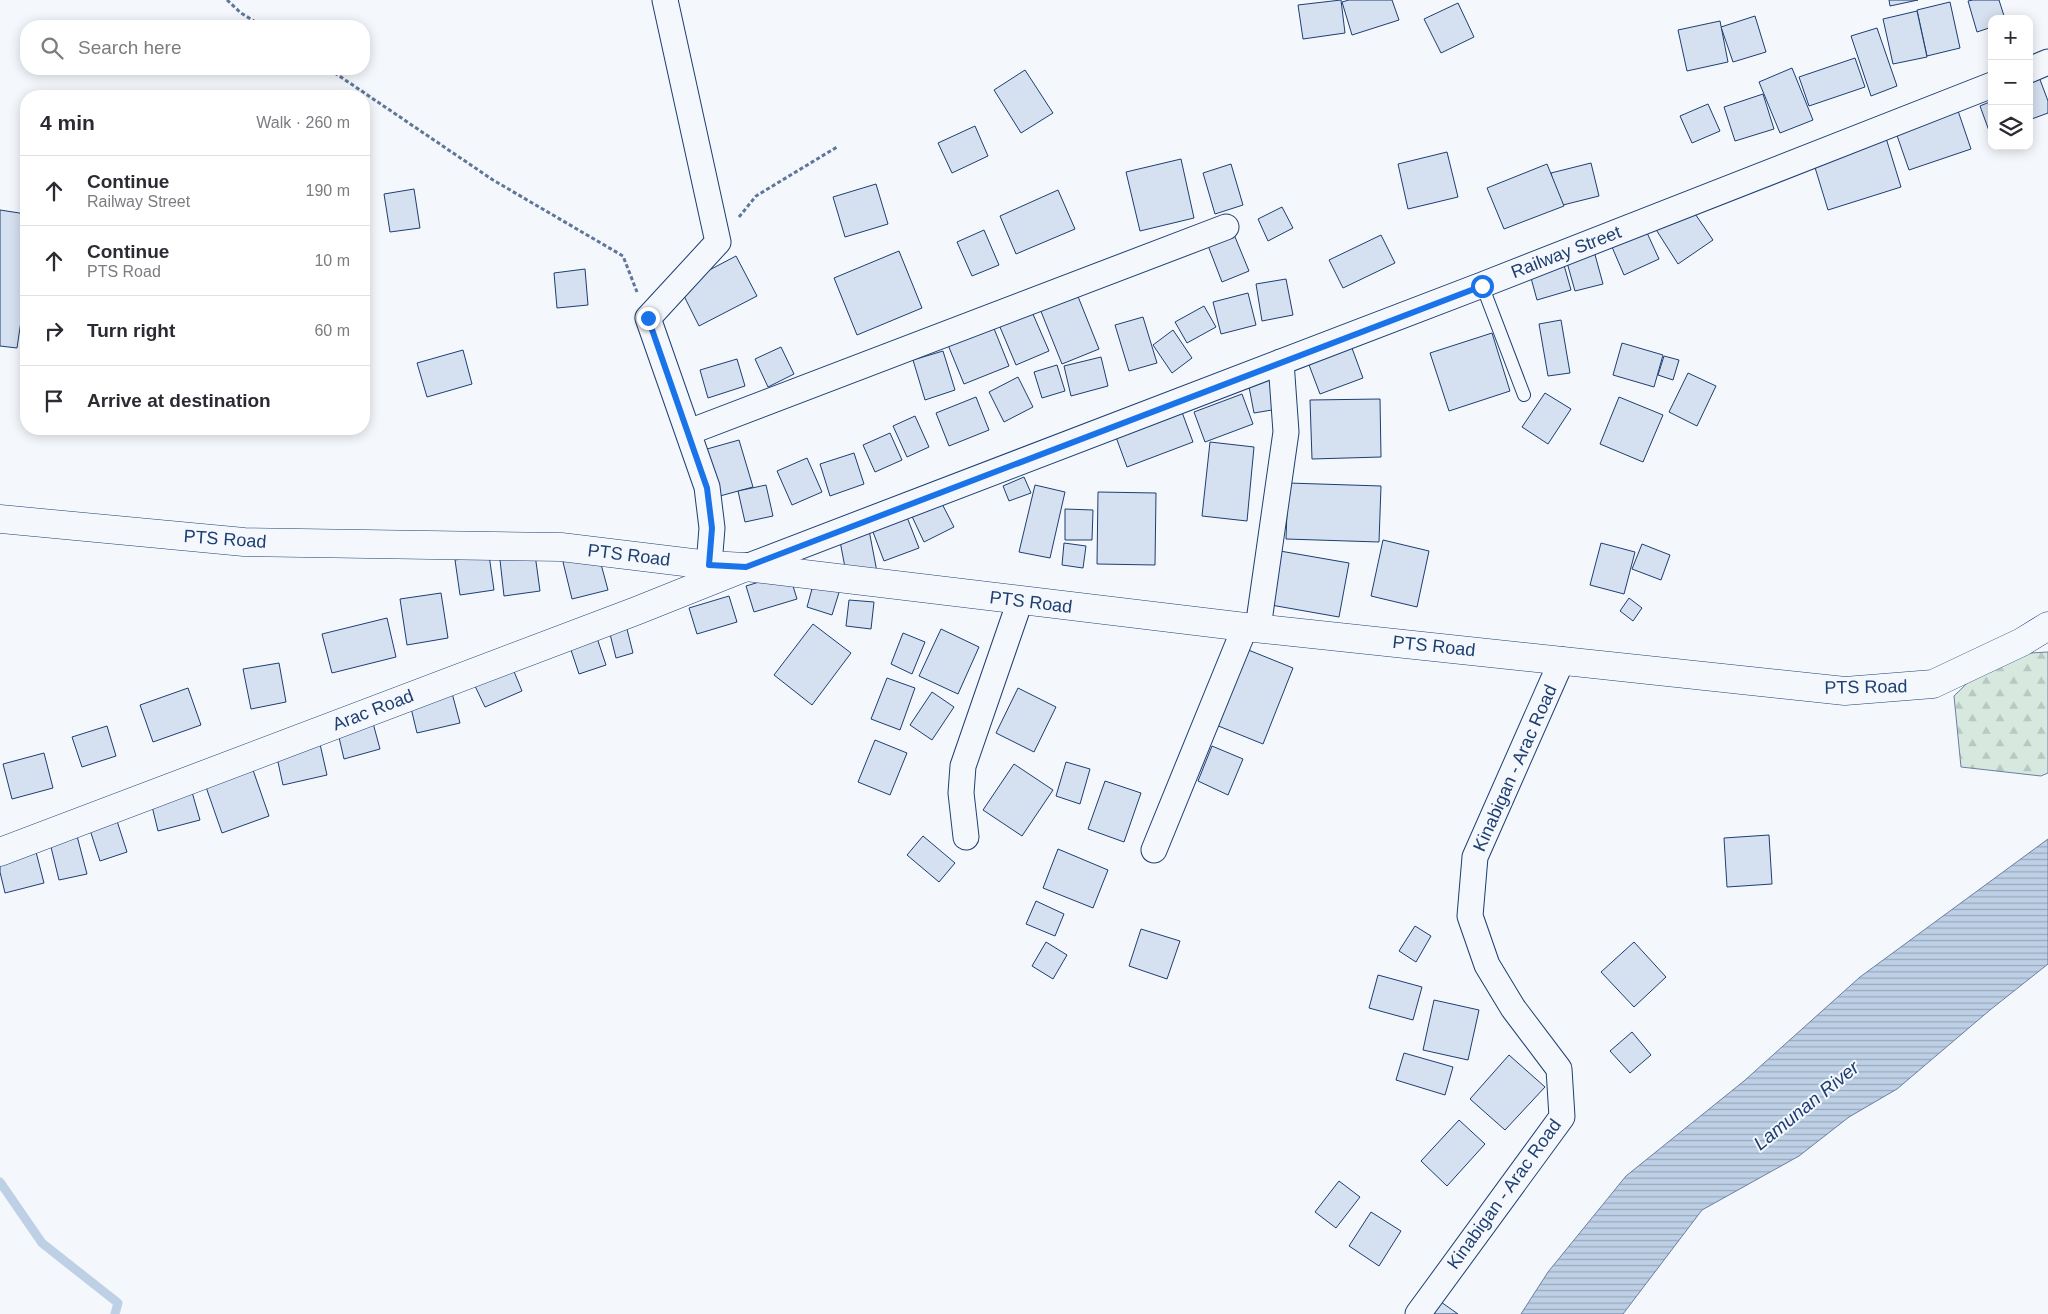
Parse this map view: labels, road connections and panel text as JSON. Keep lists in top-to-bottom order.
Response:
{
  "streets": {
    "main road": ["PTS Road", "Arac Road"],
    "street": ["Railway Street", "Kinabigan - Arac Road"]
  },
  "crossings": [
    ["Railway Street", "PTS Road"],
    ["Railway Street", "Arac Road"],
    ["PTS Road", "Arac Road"],
    ["PTS Road", "Kinabigan - Arac Road"]
  ],
  "water": ["Lamunan River"],
  "page": {
    "map_buttons": ["+", "−"],
    "search": "Search here",
    "heading": ["4 min", "Walk · 260 m"],
    "list": [
      ["Continue", "Railway Street", "190 m"],
      ["Continue", "PTS Road", "10 m"],
      ["Turn right", "60 m"],
      "Arrive at destination"
    ]
  }
}
